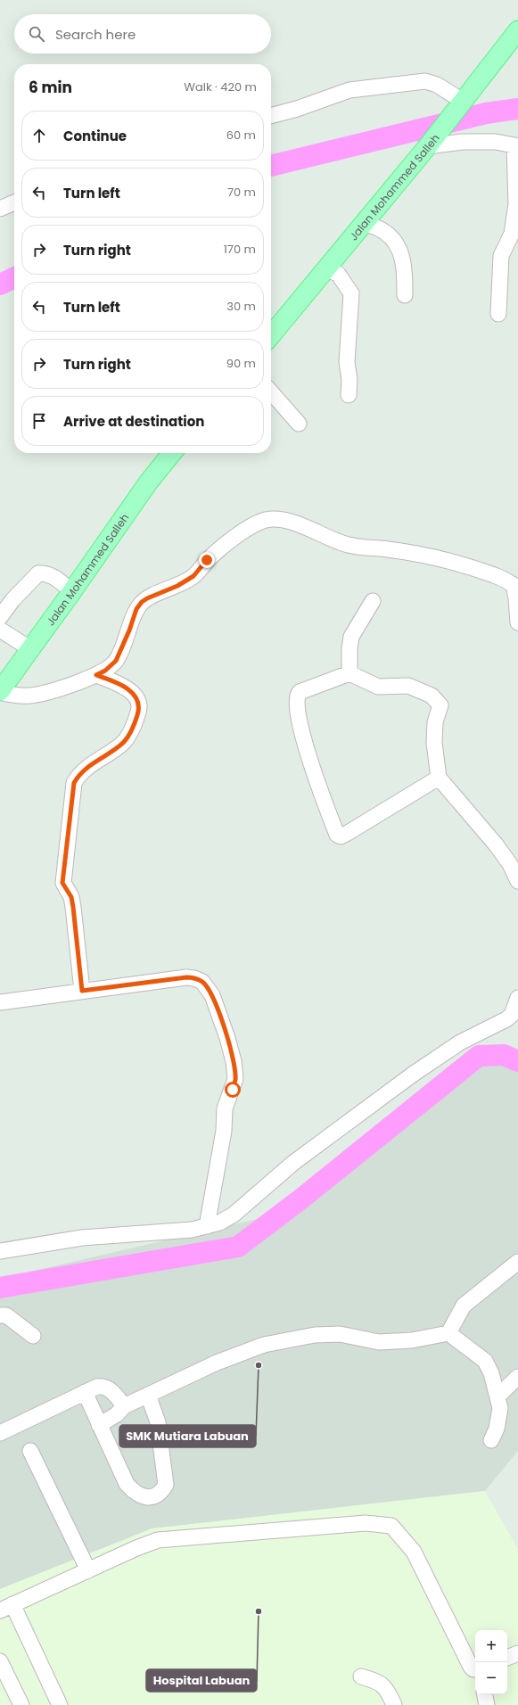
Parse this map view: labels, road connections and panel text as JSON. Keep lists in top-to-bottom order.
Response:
{
  "streets": {
    "main road": ["Jalan Mohammed Salleh"]
  },
  "places": ["SMK Mutiara Labuan", "Hospital Labuan"],
  "page": {
    "search": "Search here",
    "heading": ["6 min", "Walk · 420 m"],
    "list": [
      ["Continue", "60 m"],
      ["Turn left", "70 m"],
      ["Turn right", "170 m"],
      ["Turn left", "30 m"],
      ["Turn right", "90 m"],
      "Arrive at destination"
    ],
    "map_buttons": ["+", "−"]
  }
}
